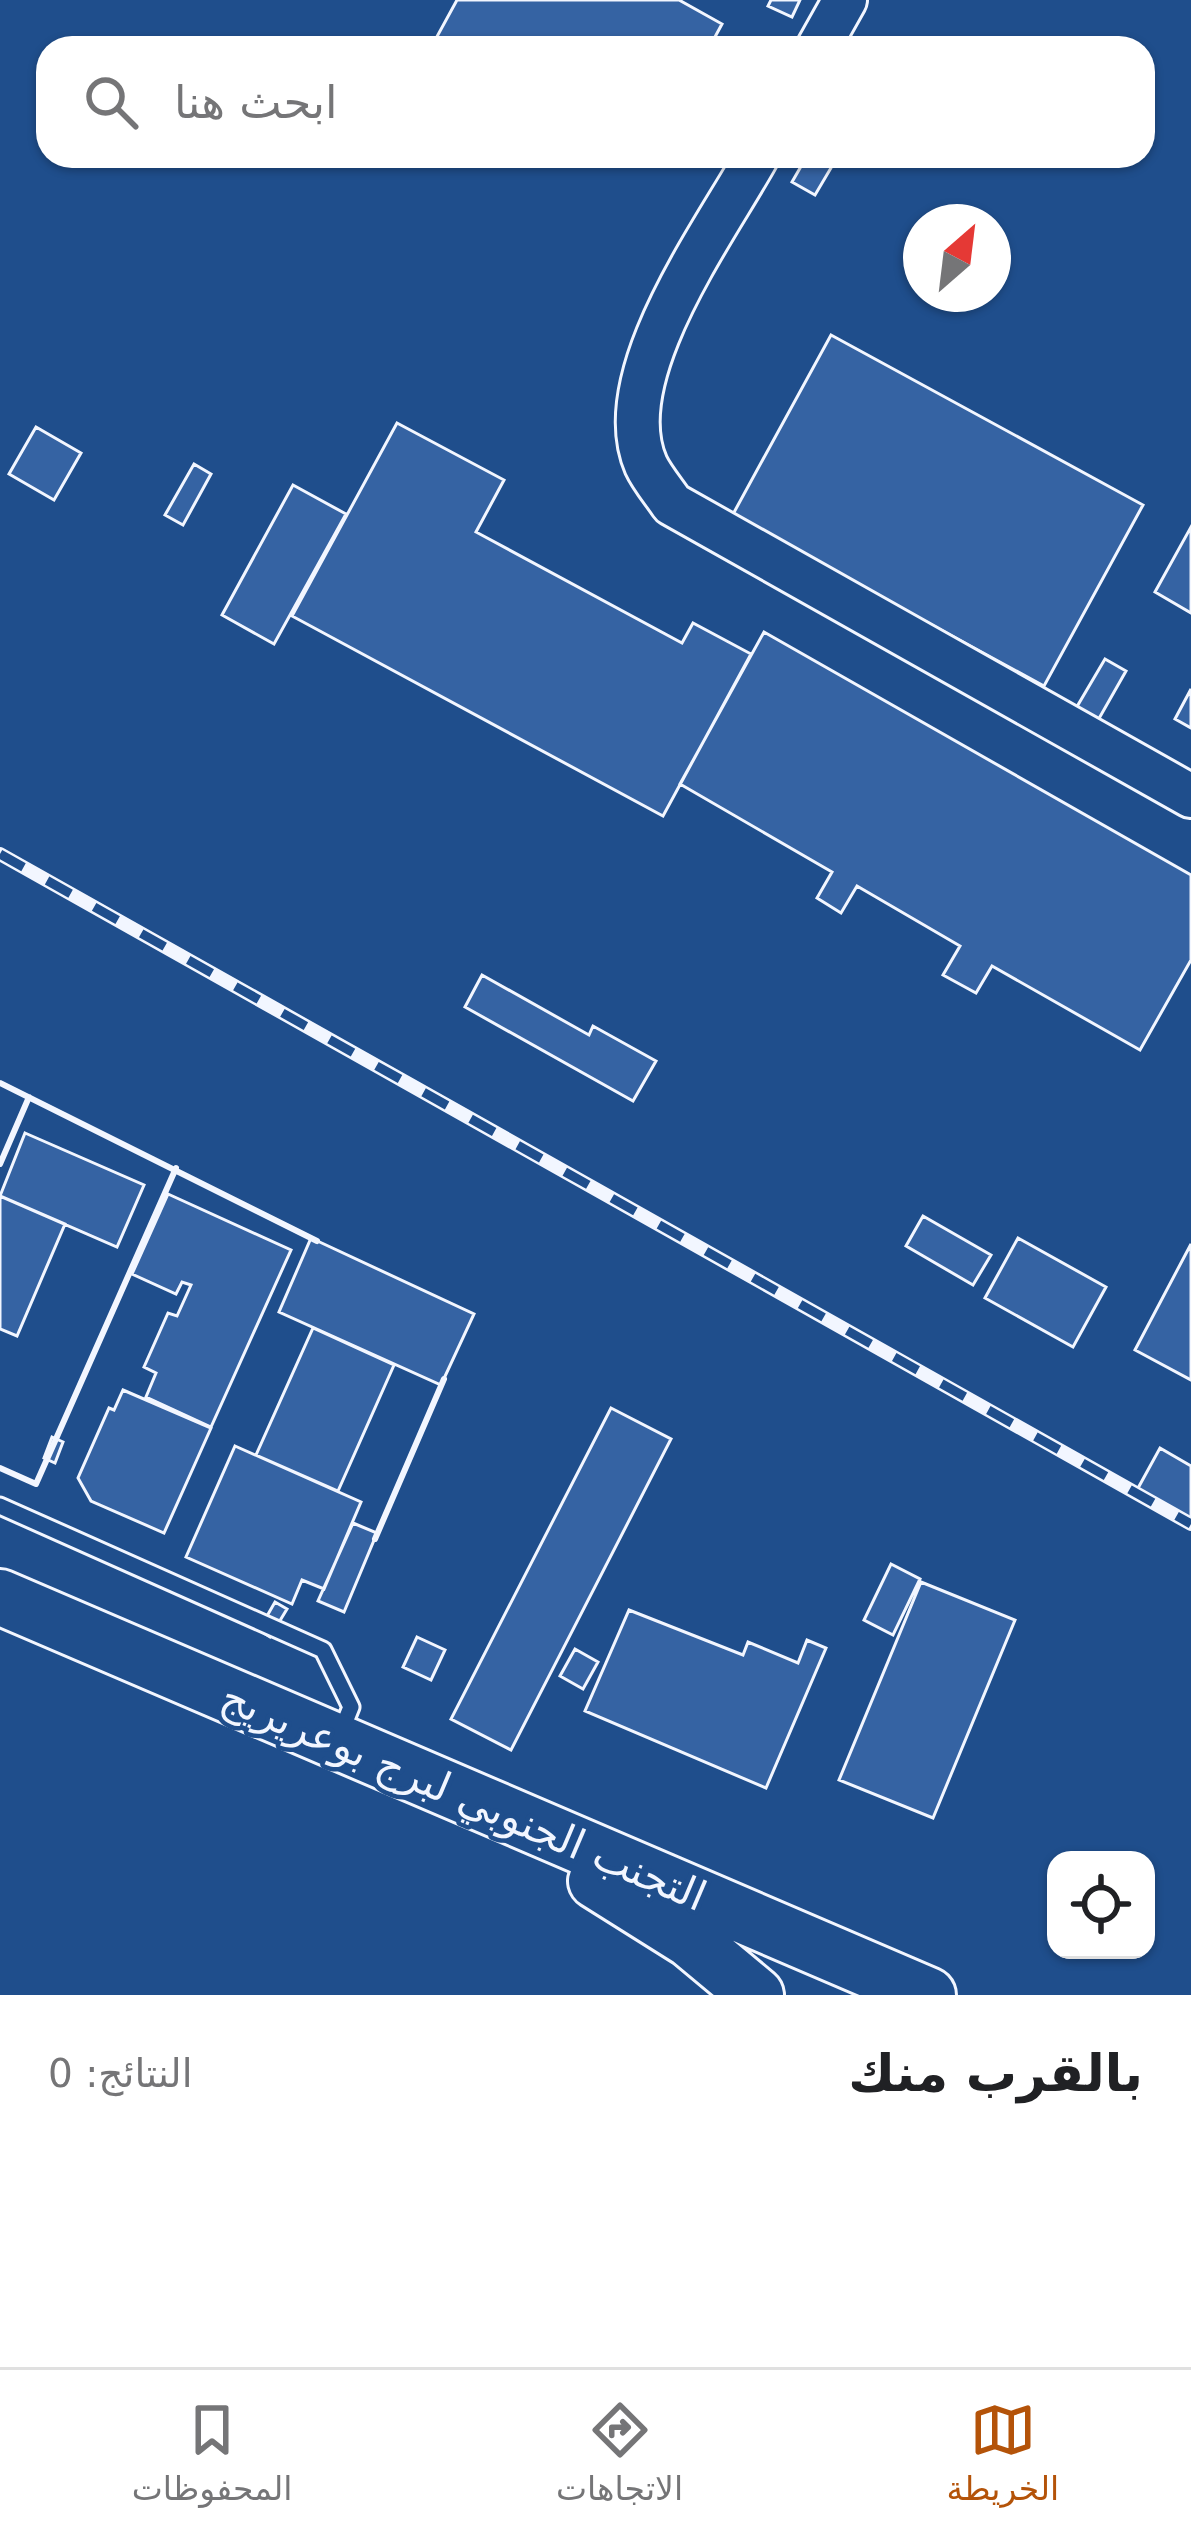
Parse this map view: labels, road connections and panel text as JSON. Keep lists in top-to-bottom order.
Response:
{
  "streets": {
    "highway": ["التجنب الجنوبي لبرج بوعريريج"]
  },
  "north": "top right",
  "page": {
    "search": "ابحث هنا",
    "heading": ["بالقرب منك", "النتائج: 0"],
    "nav": ["الخريطة", "الاتجاهات", "المحفوظات"]
  }
}
